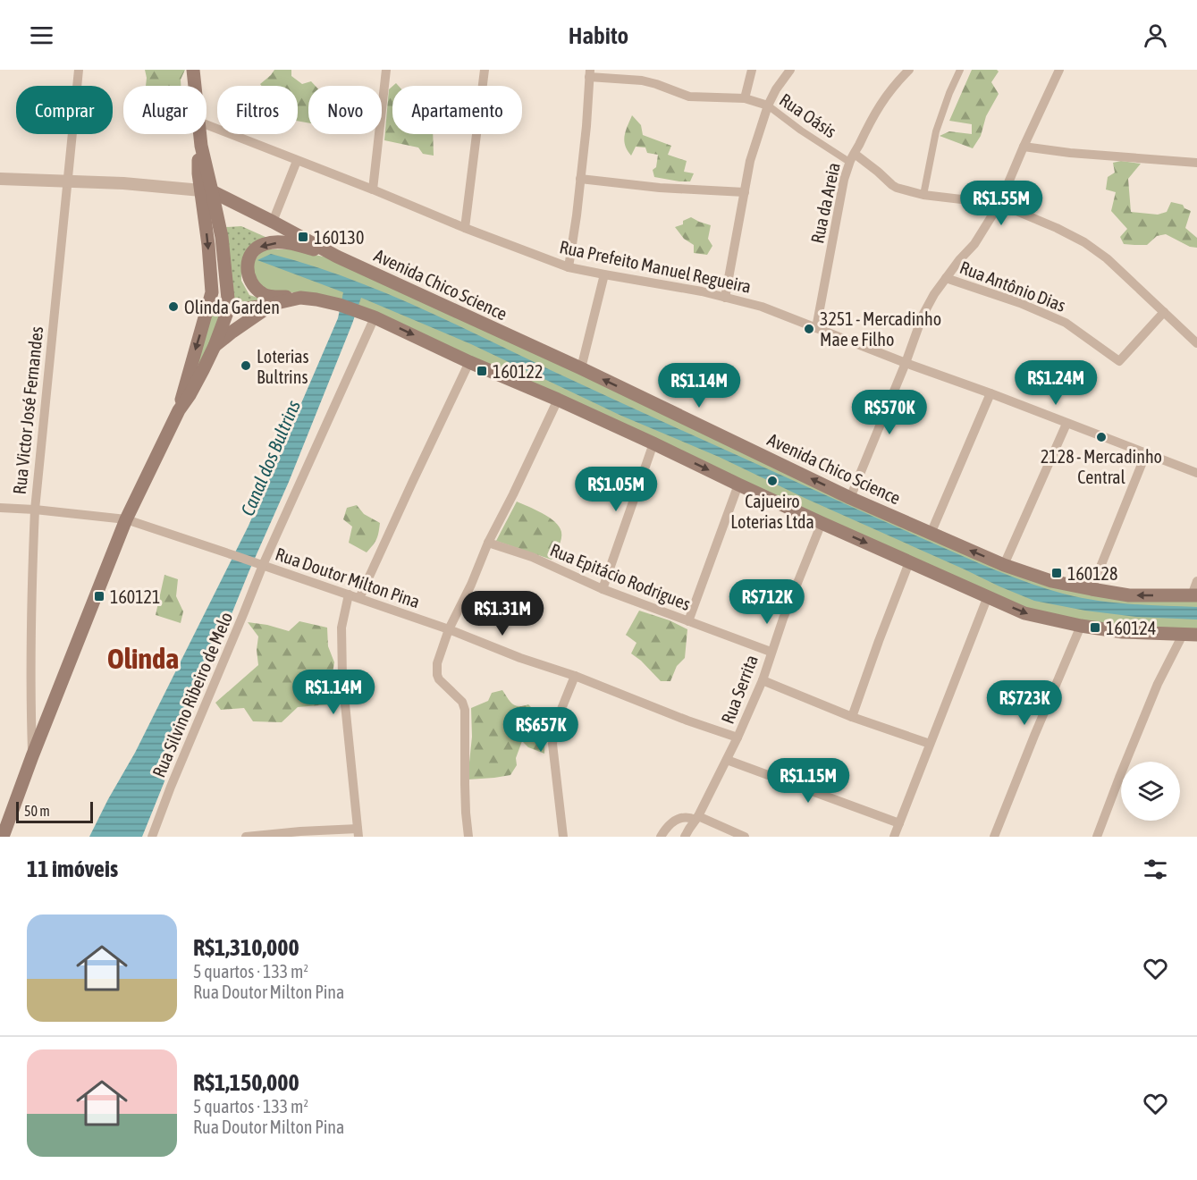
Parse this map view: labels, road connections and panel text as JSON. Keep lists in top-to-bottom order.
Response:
{
  "streets": {
    "main road": ["Avenida Chico Science"],
    "street": [
      "Rua Oásis",
      "Rua da Areia",
      "Rua Prefeito Manuel Regueira",
      "Rua Antônio Dias",
      "Rua Victor José Fernandes",
      "Rua Epitácio Rodrigues",
      "Rua Doutor Milton Pina",
      "Rua Serrita",
      "Rua Silvino Ribeiro de Melo"
    ]
  },
  "crossings": [
    ["Rua Oásis", "Rua da Areia"],
    ["Rua da Areia", "Rua Prefeito Manuel Regueira"],
    ["Rua Victor José Fernandes", "Rua Doutor Milton Pina"],
    ["Rua Epitácio Rodrigues", "Rua Serrita"],
    ["Rua Doutor Milton Pina", "Rua Serrita"],
    ["Rua Doutor Milton Pina", "Rua Silvino Ribeiro de Melo"]
  ],
  "districts": ["Olinda"],
  "water": ["Canal dos Bultrins"],
  "places": {
    "transit": [
      "160130",
      "160122",
      "160128",
      "160121",
      "160124"
    ],
    "other": [
      "Olinda Garden",
      "3251 - Mercadinho Mae e Filho",
      "Loterias Bultrins",
      "2128 - Mercadinho Central",
      "Cajueiro Loterias Ltda"
    ]
  },
  "scale_bar": "50 m",
  "page": {
    "header": "Habito",
    "chip": [
      "Comprar",
      "Alugar",
      "Filtros",
      "Novo",
      "Apartamento"
    ],
    "price": [
      "R$1.55M",
      "R$1.24M",
      "R$1.14M",
      "R$570K",
      "R$1.05M",
      "R$712K",
      "R$1.31M",
      "R$1.14M",
      "R$723K",
      "R$657K",
      "R$1.15M"
    ],
    "scale": "50 m",
    "heading": "11 imóveis",
    "list": [
      {
        "name": "R$1,310,000",
        "note": "5 quartos · 133 m² · Rua Doutor Milton Pina"
      },
      {
        "name": "R$1,150,000",
        "note": "5 quartos · 133 m² · Rua Doutor Milton Pina"
      }
    ]
  }
}
